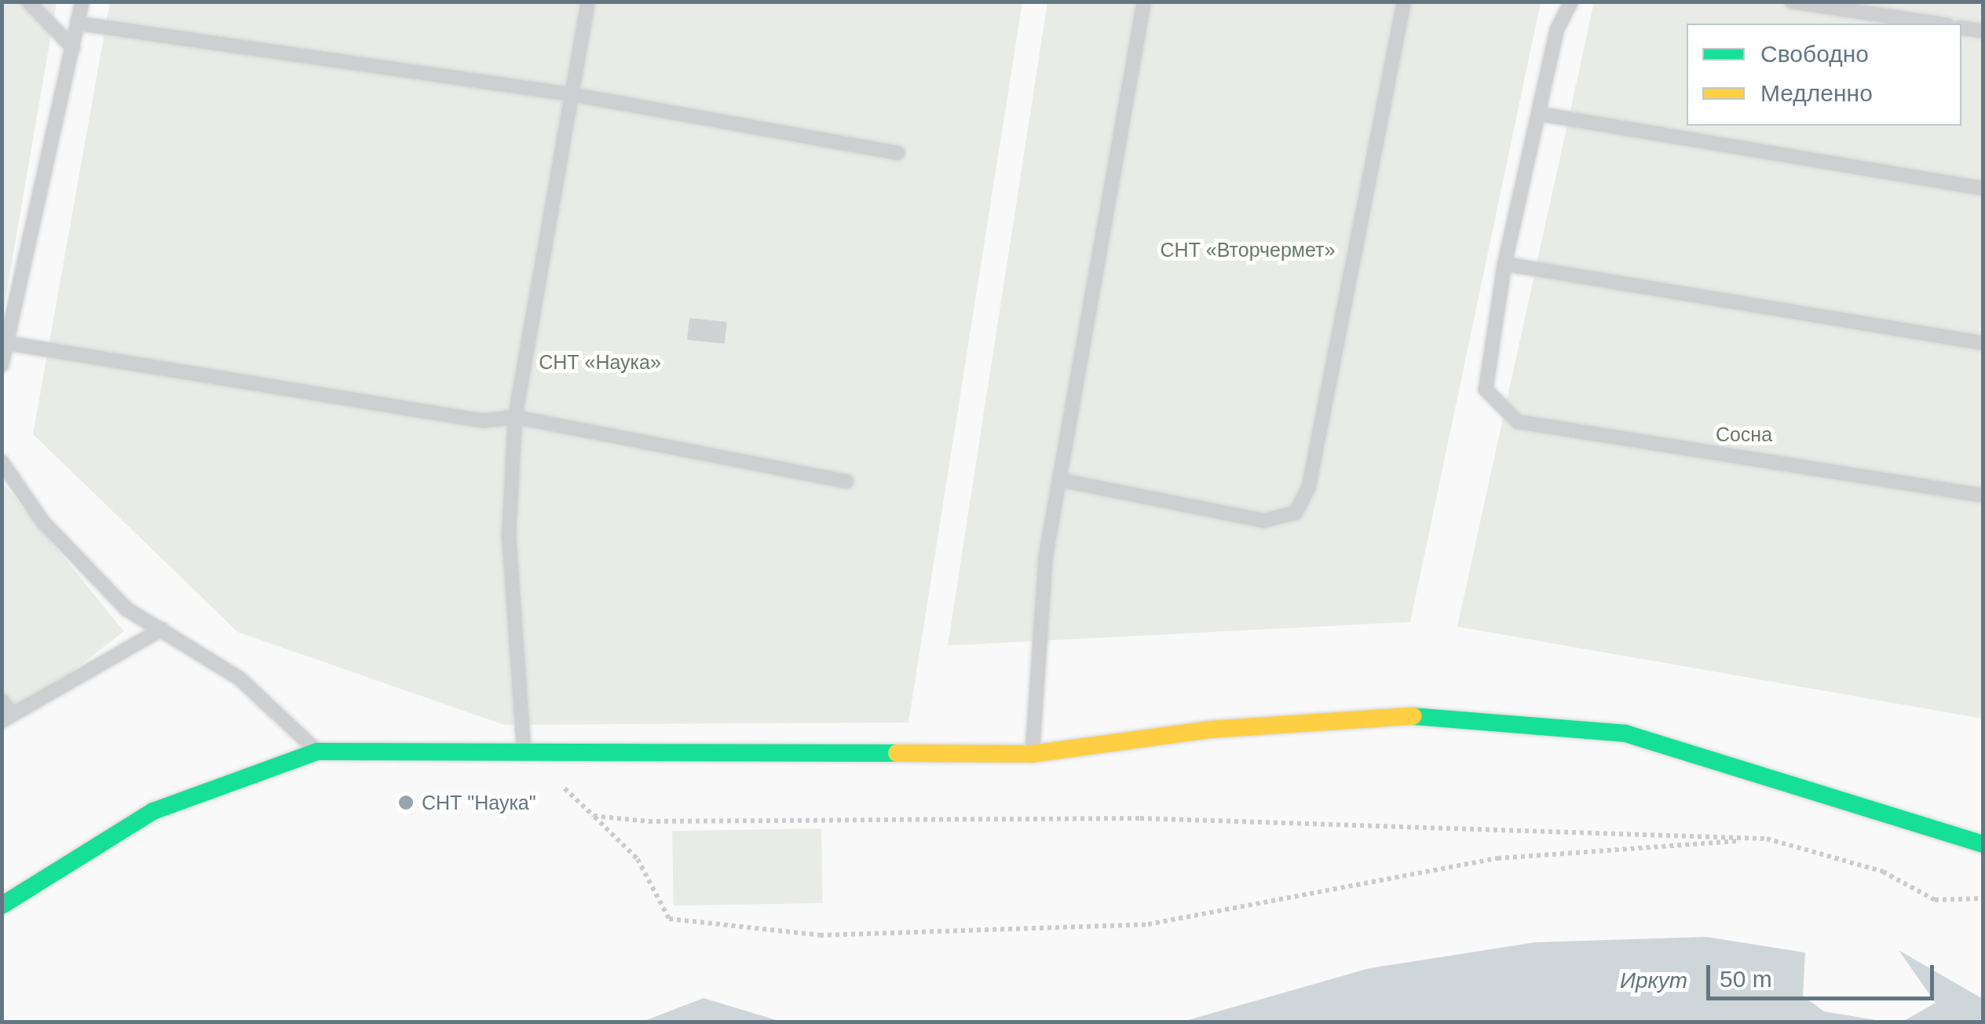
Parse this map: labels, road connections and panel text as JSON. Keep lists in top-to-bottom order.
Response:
{
  "water": ["Иркут"],
  "parks": ["СНТ «Вторчермет»", "СНТ «Наука»", "Сосна"],
  "places": ["СНТ \"Наука\""],
  "legend": ["Свободно", "Медленно"],
  "scale_bar": "50 m"
}
